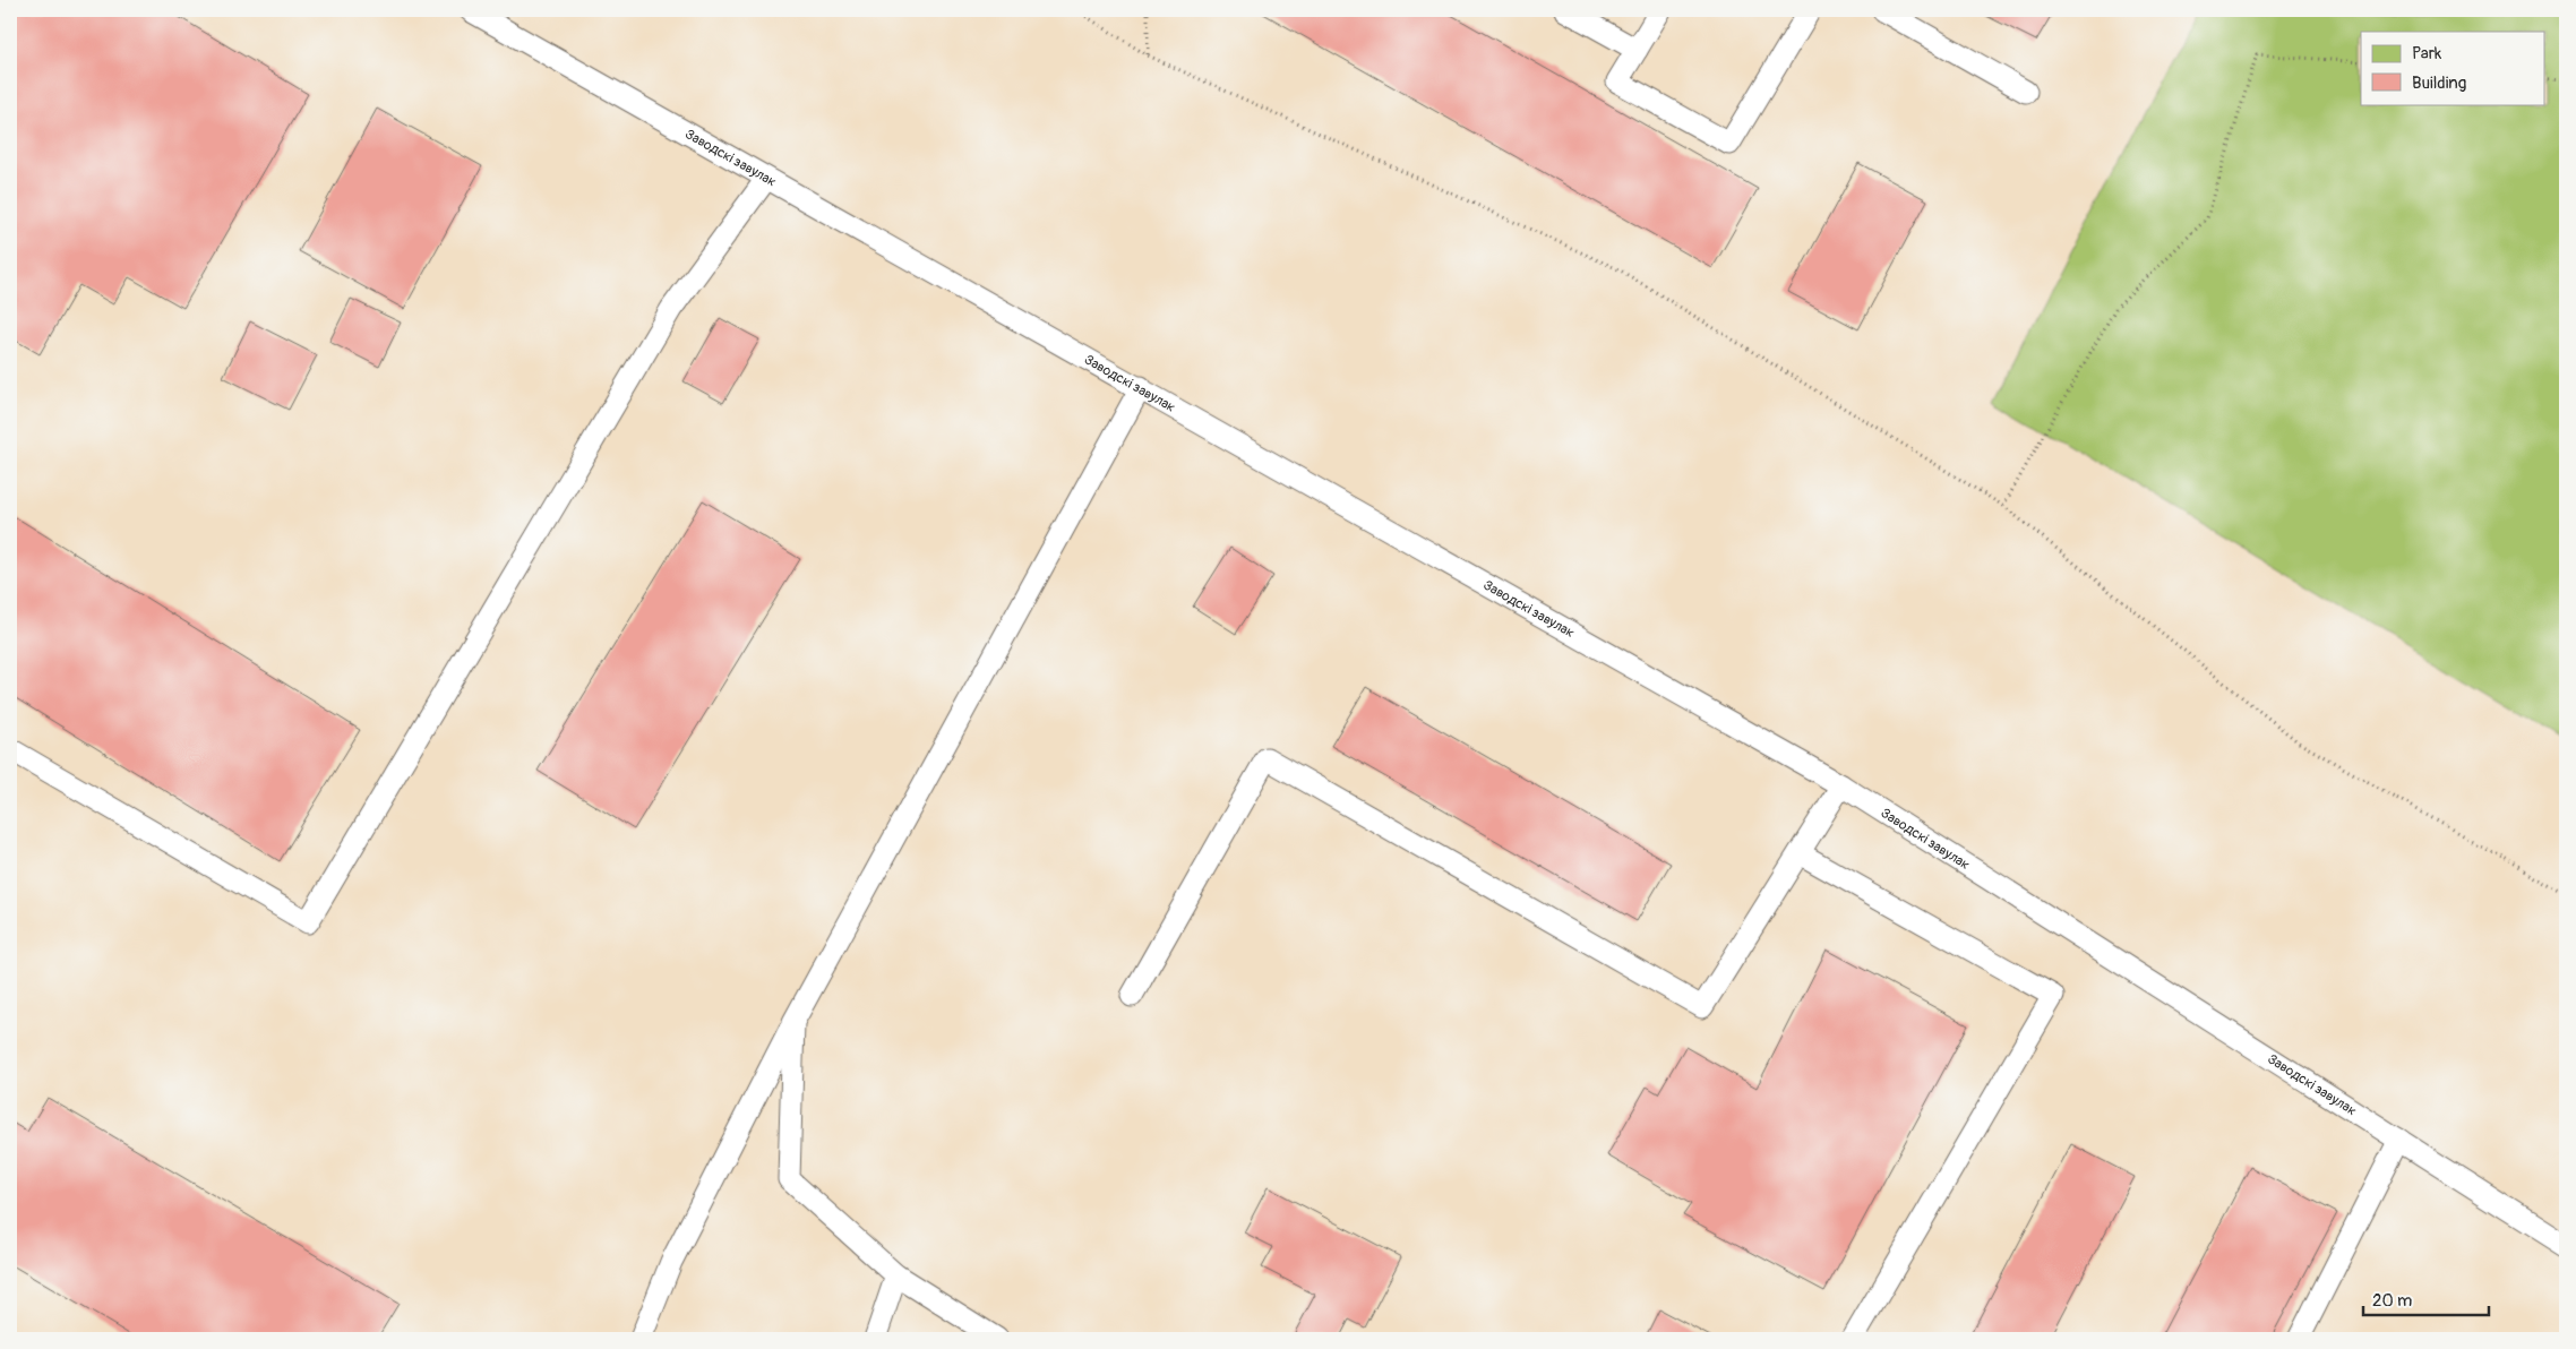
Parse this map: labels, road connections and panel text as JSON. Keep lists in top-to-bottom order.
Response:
{
  "streets": {
    "lane": ["Заводскі завулак"]
  },
  "legend": ["Park", "Building"],
  "scale_bar": "20 m"
}
